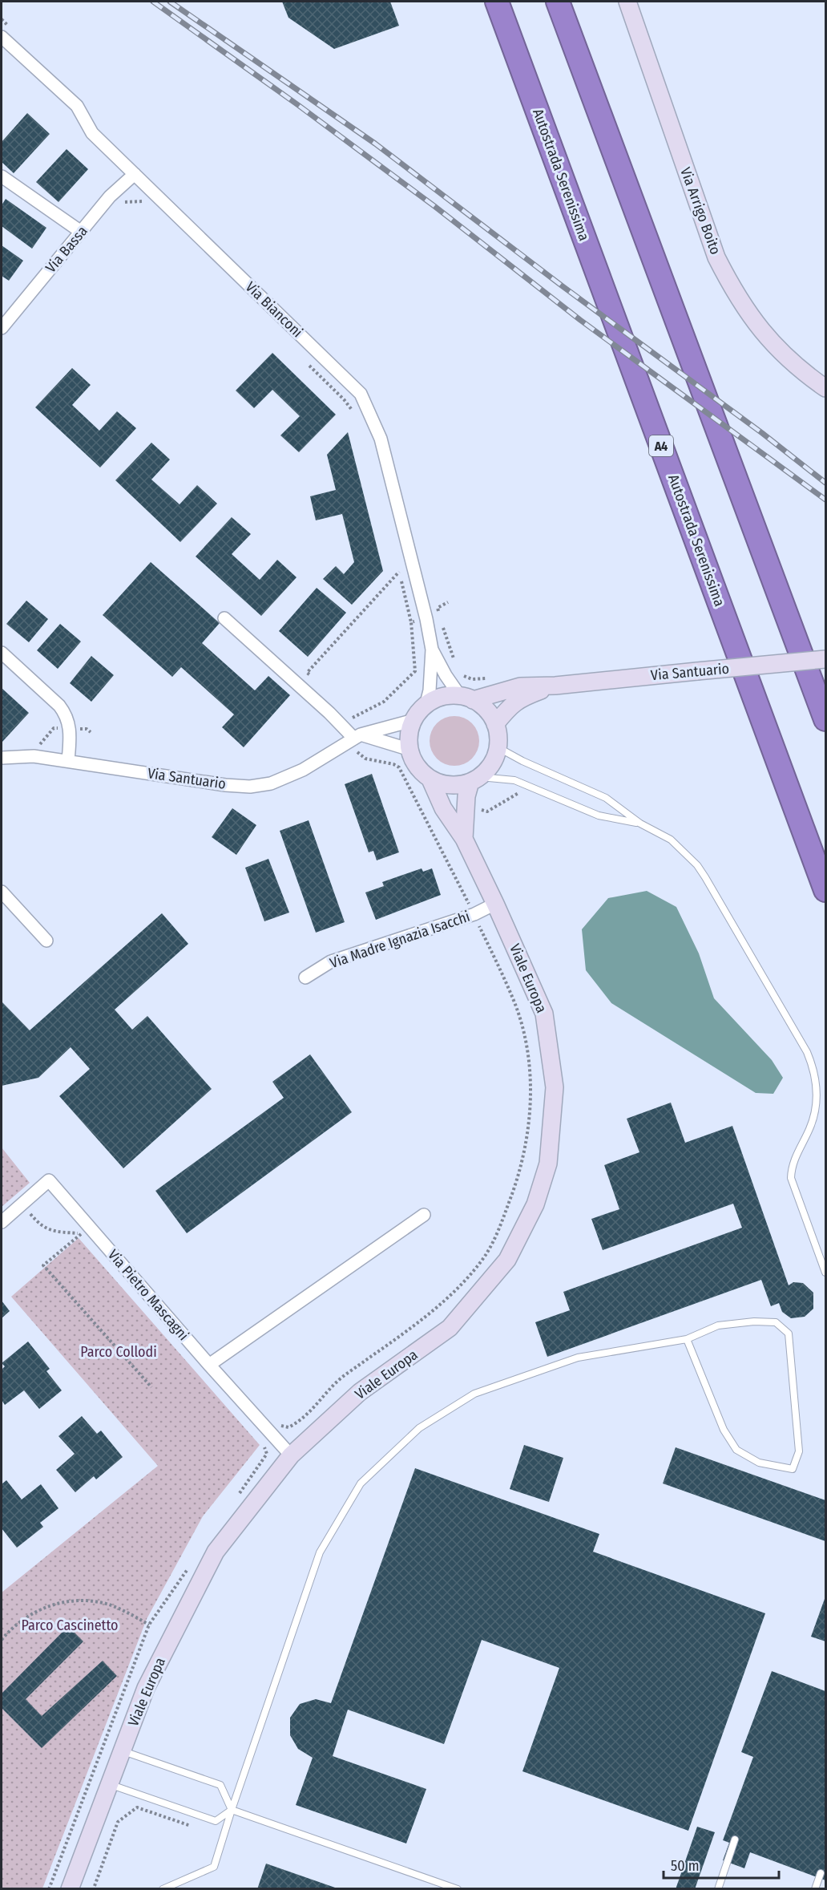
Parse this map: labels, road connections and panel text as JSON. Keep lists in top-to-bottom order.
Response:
{
  "streets": {
    "highway": ["Autostrada Serenissima", "A4"],
    "street": [
      "Via Arrigo Boito",
      "Via Bassa",
      "Via Bianconi",
      "Via Santuario",
      "Via Madre Ignazia Isacchi",
      "Viale Europa",
      "Via Pietro Mascagni"
    ]
  },
  "crossings": [
    ["Via Bassa", "Via Bianconi"],
    ["Via Bianconi", "Via Santuario"],
    ["Via Bianconi", "Viale Europa"],
    ["Via Santuario", "Viale Europa"],
    ["Via Madre Ignazia Isacchi", "Viale Europa"],
    ["Viale Europa", "Via Pietro Mascagni"]
  ],
  "parks": ["Parco Collodi", "Parco Cascinetto"],
  "scale_bar": "50 m"
}
